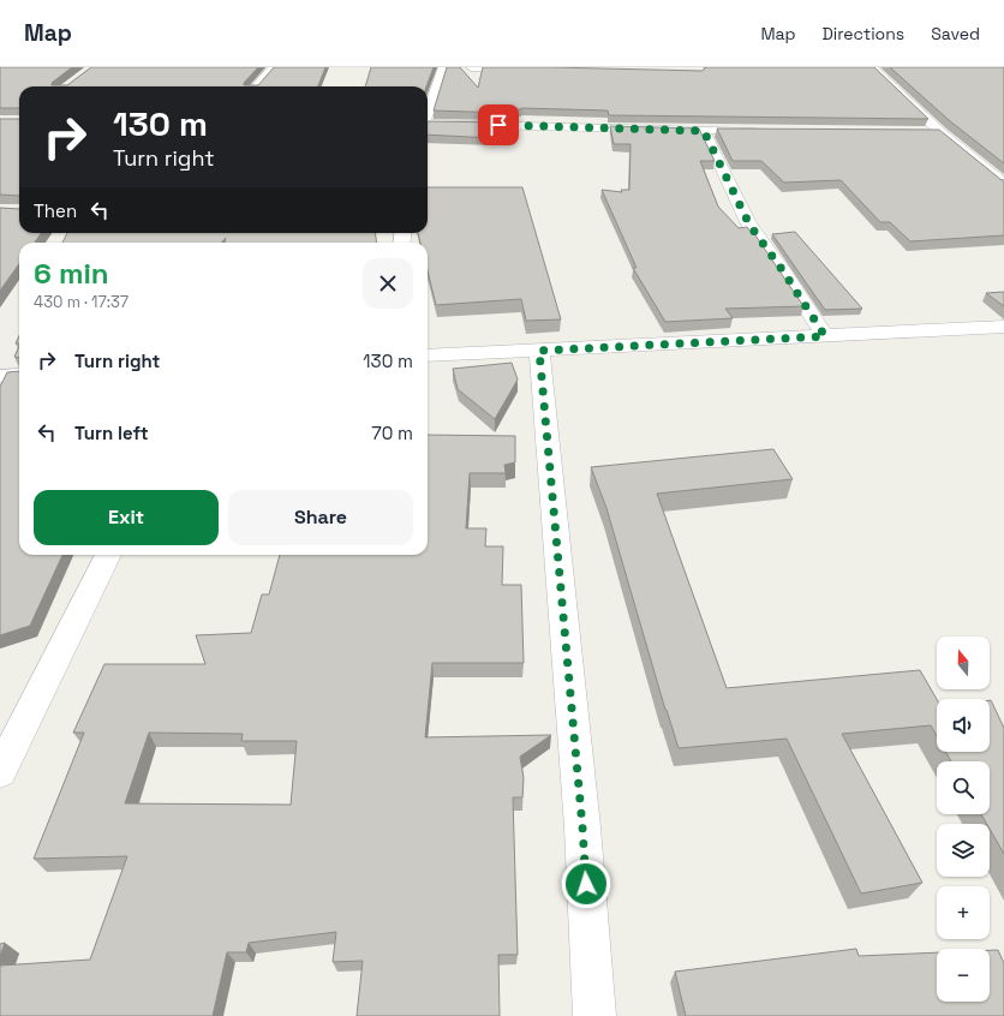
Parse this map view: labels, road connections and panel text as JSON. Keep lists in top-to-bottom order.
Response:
{
  "north": "top",
  "page": {
    "header": "Map",
    "nav": ["Map", "Directions", "Saved"],
    "turn": ["130 m", "Turn right"],
    "then": "Then",
    "heading": ["6 min", "430 m · 17:37"],
    "list": [
      {
        "name": "Turn right",
        "value": "130 m"
      },
      {
        "name": "Turn left",
        "value": "70 m"
      }
    ],
    "buttons": ["Exit", "Share"],
    "map_buttons": ["+", "−"]
  }
}
